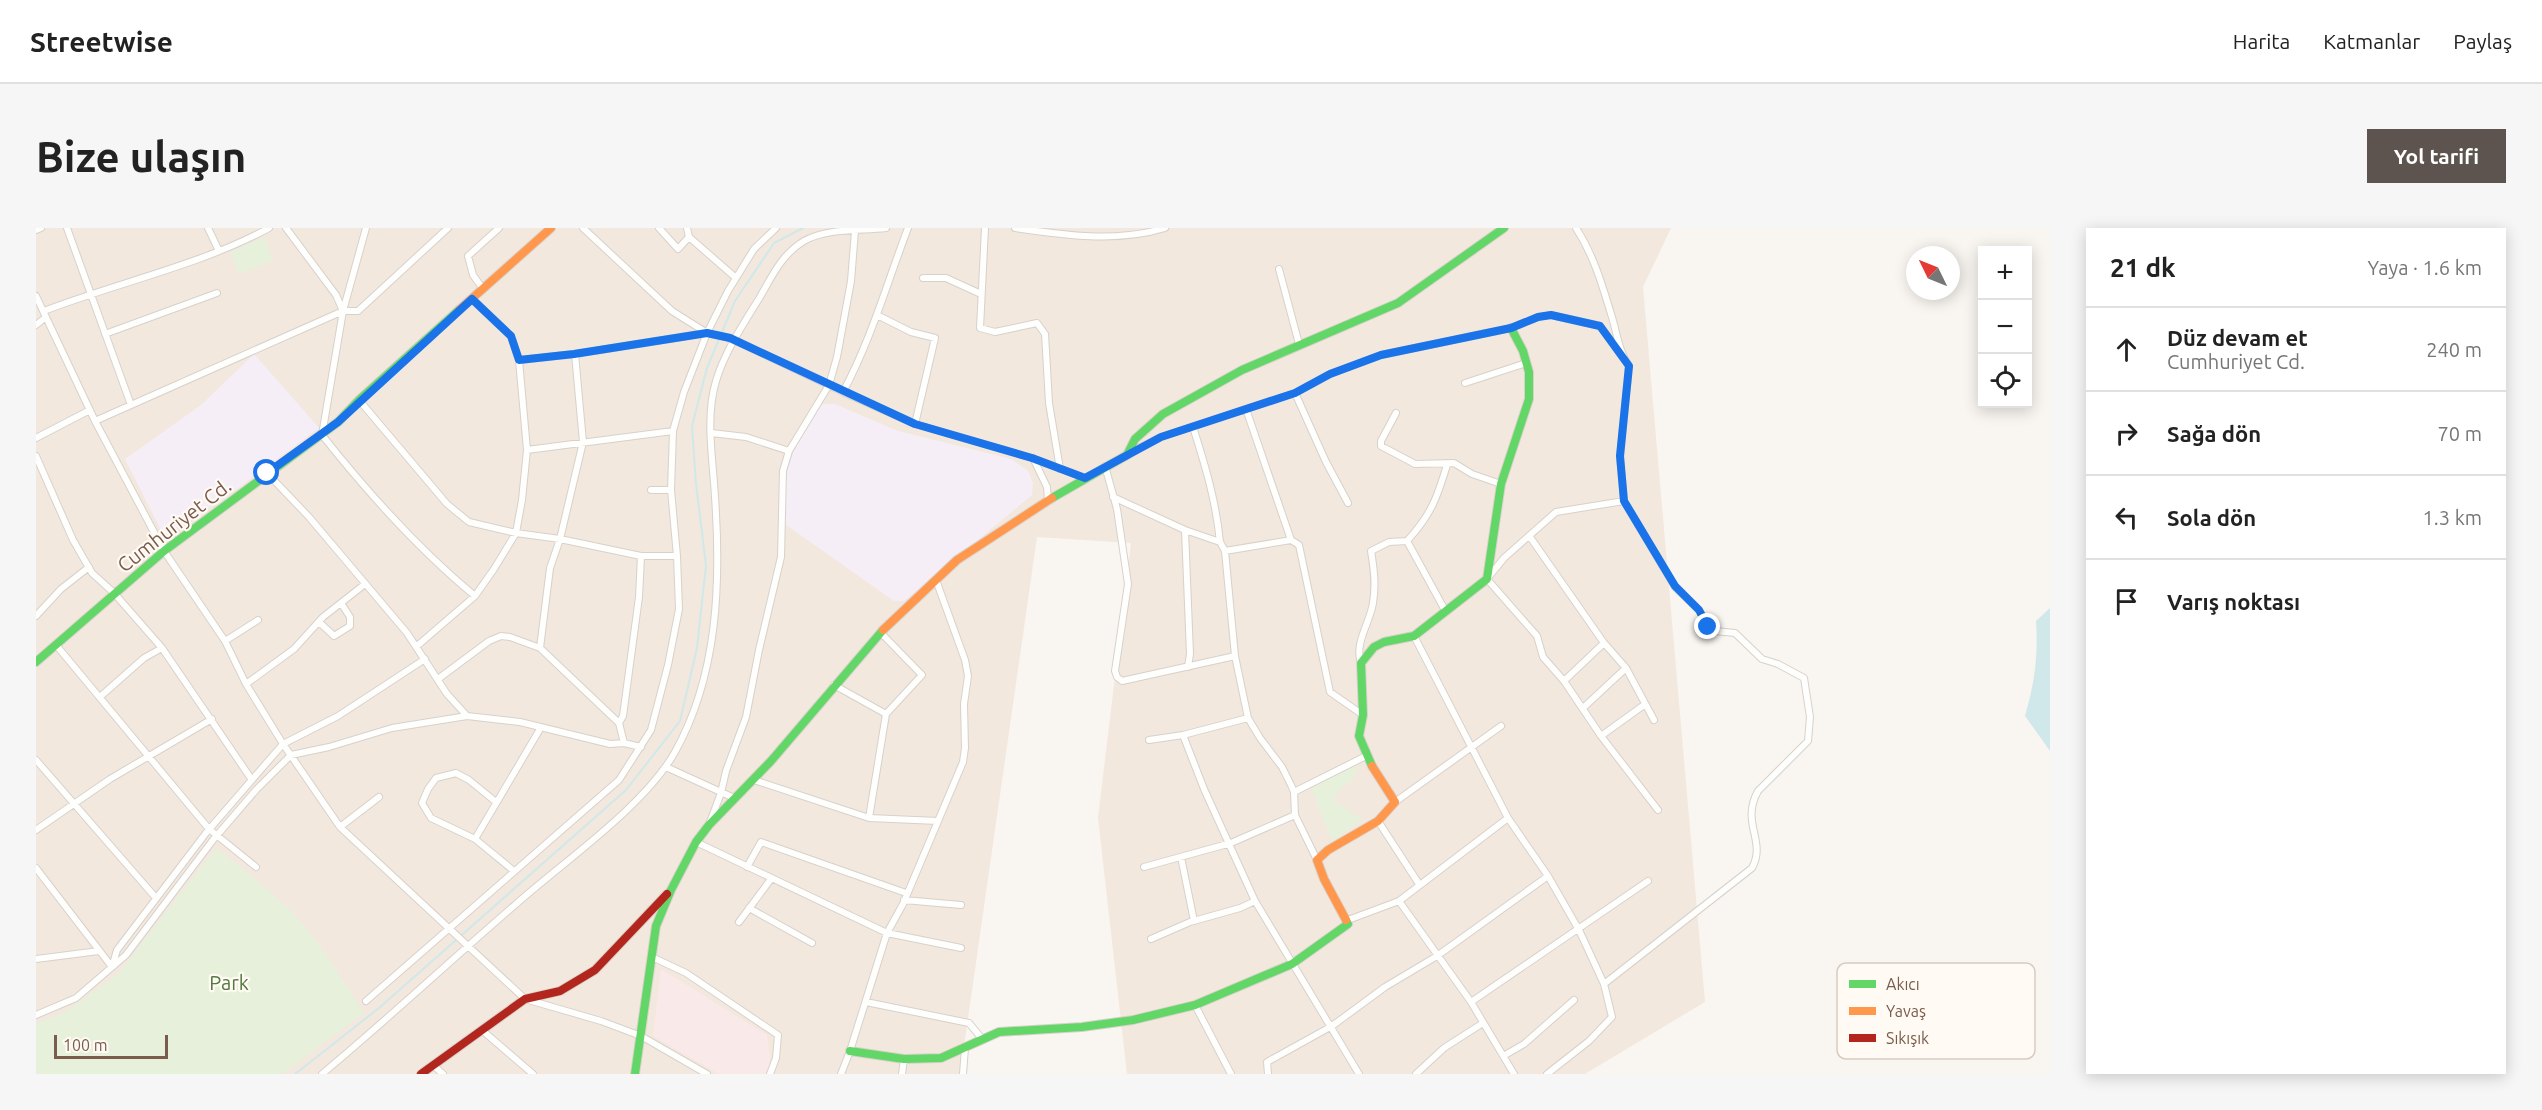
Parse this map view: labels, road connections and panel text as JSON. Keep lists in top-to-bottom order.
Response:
{
  "streets": {
    "street": ["Cumhuriyet Cd."]
  },
  "parks": ["Park"],
  "legend": ["Akıcı", "Yavaş", "Sıkışık"],
  "scale_bar": "100 m",
  "north": "top left",
  "page": {
    "header": "Streetwise",
    "nav": ["Harita", "Katmanlar", "Paylaş"],
    "buttons": "Yol tarifi",
    "title": "Bize ulaşın",
    "heading": ["21 dk", "Yaya · 1.6 km"],
    "map_buttons": ["+", "−"],
    "list": [
      ["Düz devam et", "Cumhuriyet Cd.", "240 m"],
      ["Sağa dön", "70 m"],
      ["Sola dön", "1.3 km"],
      "Varış noktası"
    ],
    "scale": "100 m"
  }
}
